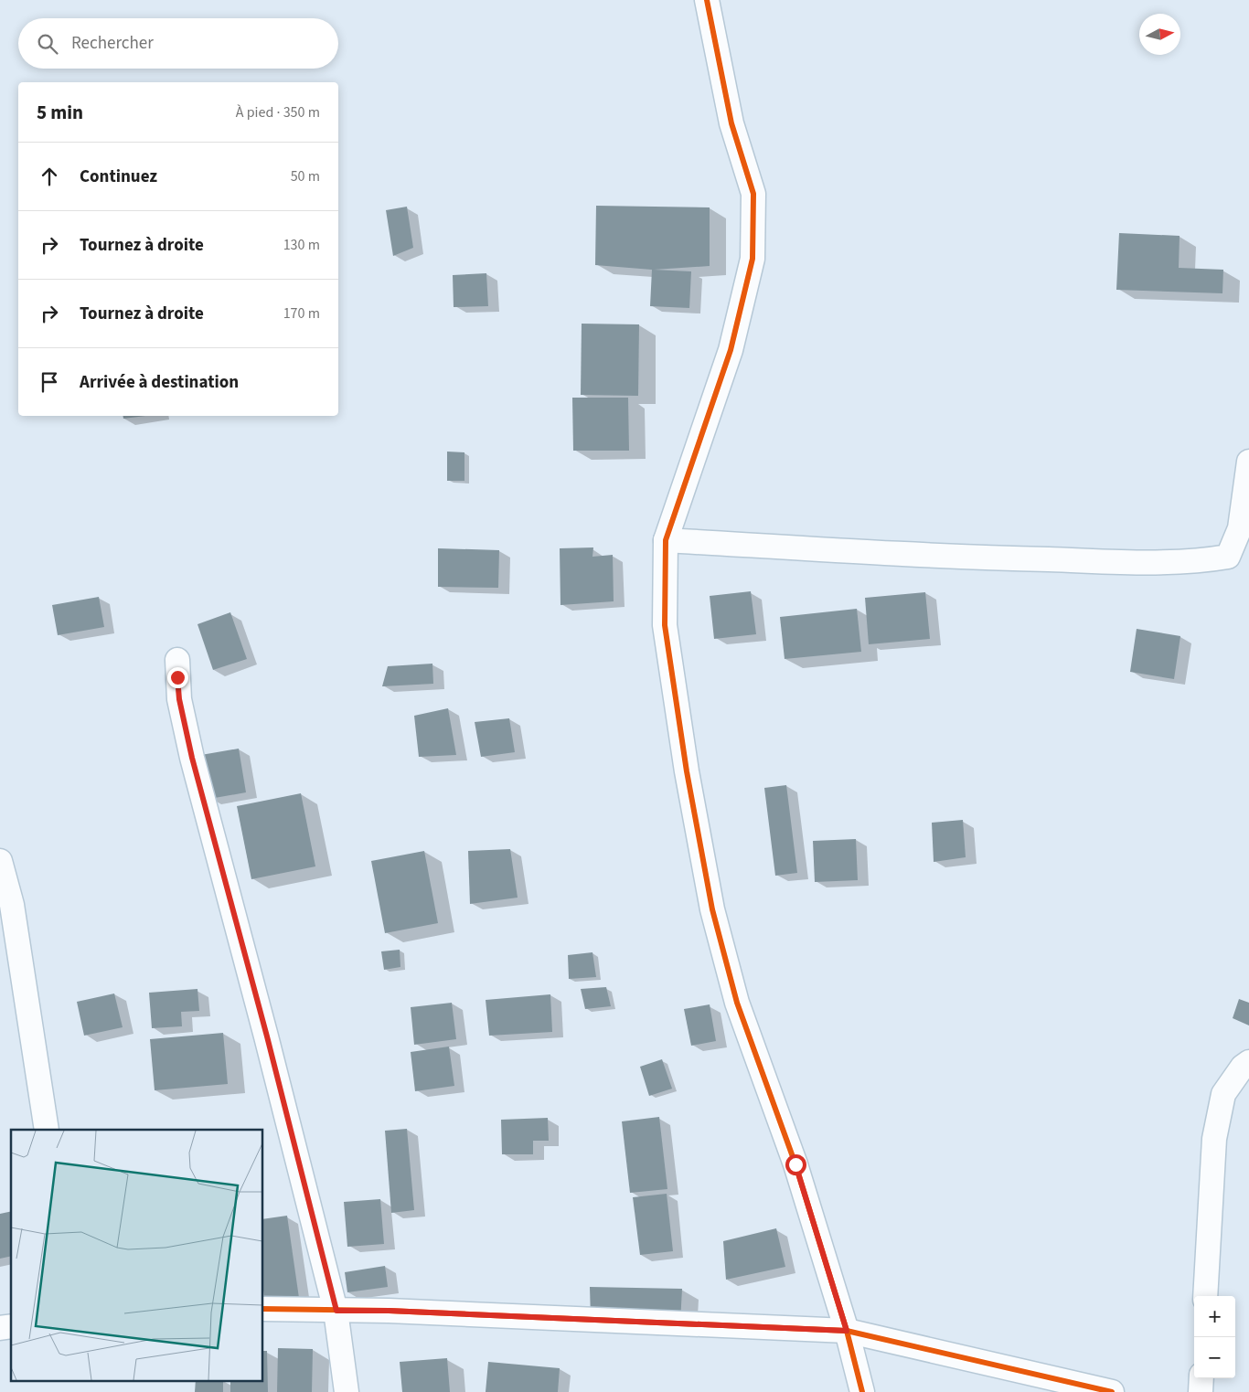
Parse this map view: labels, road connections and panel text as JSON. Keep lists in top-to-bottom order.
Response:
{
  "north": "right",
  "page": {
    "search": "Rechercher",
    "heading": ["5 min", "À pied · 350 m"],
    "list": [
      ["Continuez", "50 m"],
      ["Tournez à droite", "130 m"],
      ["Tournez à droite", "170 m"],
      "Arrivée à destination"
    ],
    "map_buttons": ["+", "−"]
  }
}
